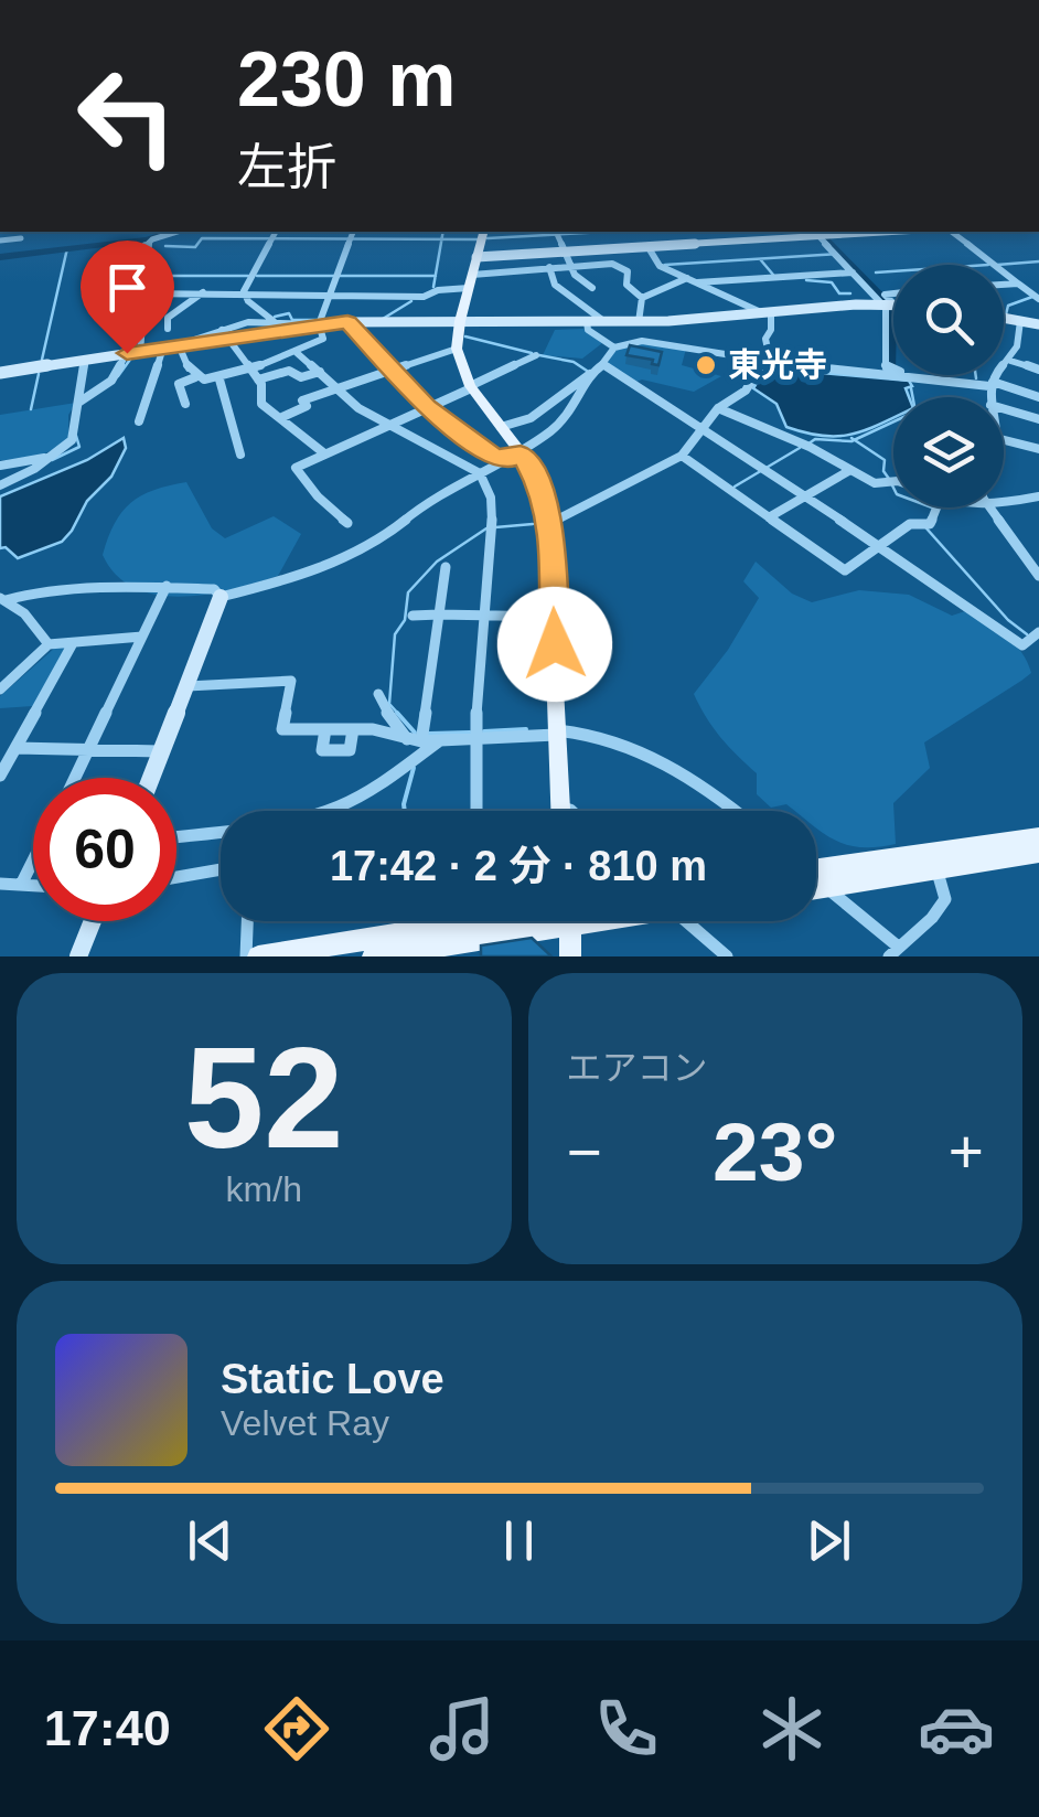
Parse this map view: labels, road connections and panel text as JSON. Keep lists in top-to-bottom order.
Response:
{
  "places": ["東光寺"],
  "page": {
    "turn": ["230 m", "左折"],
    "limit": "60",
    "trip": "17:42 · 2 分 · 810 m",
    "tile": [
      ["52", "km/h"],
      "エアコン"
    ],
    "heat": ["−", "23°", "+"],
    "song": ["Static Love", "Velvet Ray"],
    "tabs": "17:40"
  }
}
